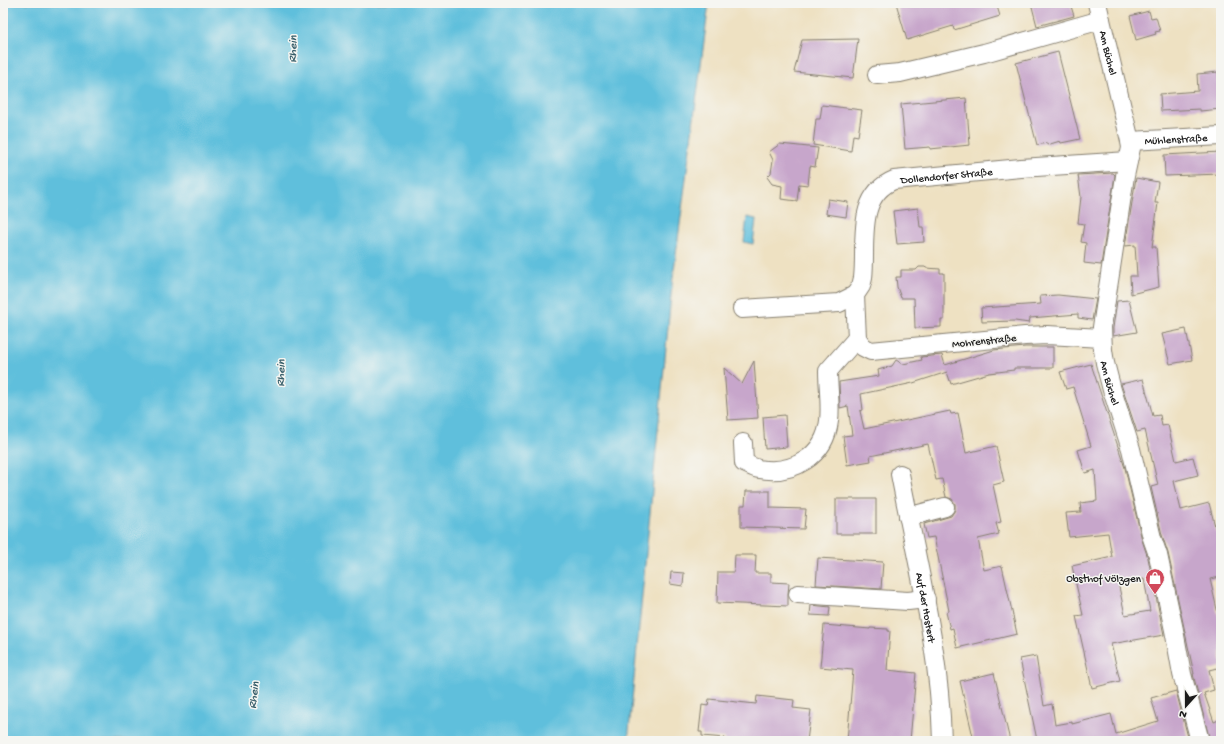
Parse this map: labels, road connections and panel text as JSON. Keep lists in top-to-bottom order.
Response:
{
  "streets": {
    "street": [
      "Am Büchel",
      "Mühlenstraße",
      "Dollendorfer Straße",
      "Mohrenstraße",
      "Auf der Hostert"
    ]
  },
  "crossings": [
    ["Am Büchel", "Mühlenstraße"],
    ["Am Büchel", "Dollendorfer Straße"],
    ["Am Büchel", "Mohrenstraße"],
    ["Dollendorfer Straße", "Mohrenstraße"]
  ],
  "water": ["Rhein"],
  "places": {
    "shop": ["Obsthof Völzgen"]
  },
  "north": "bottom"
}
